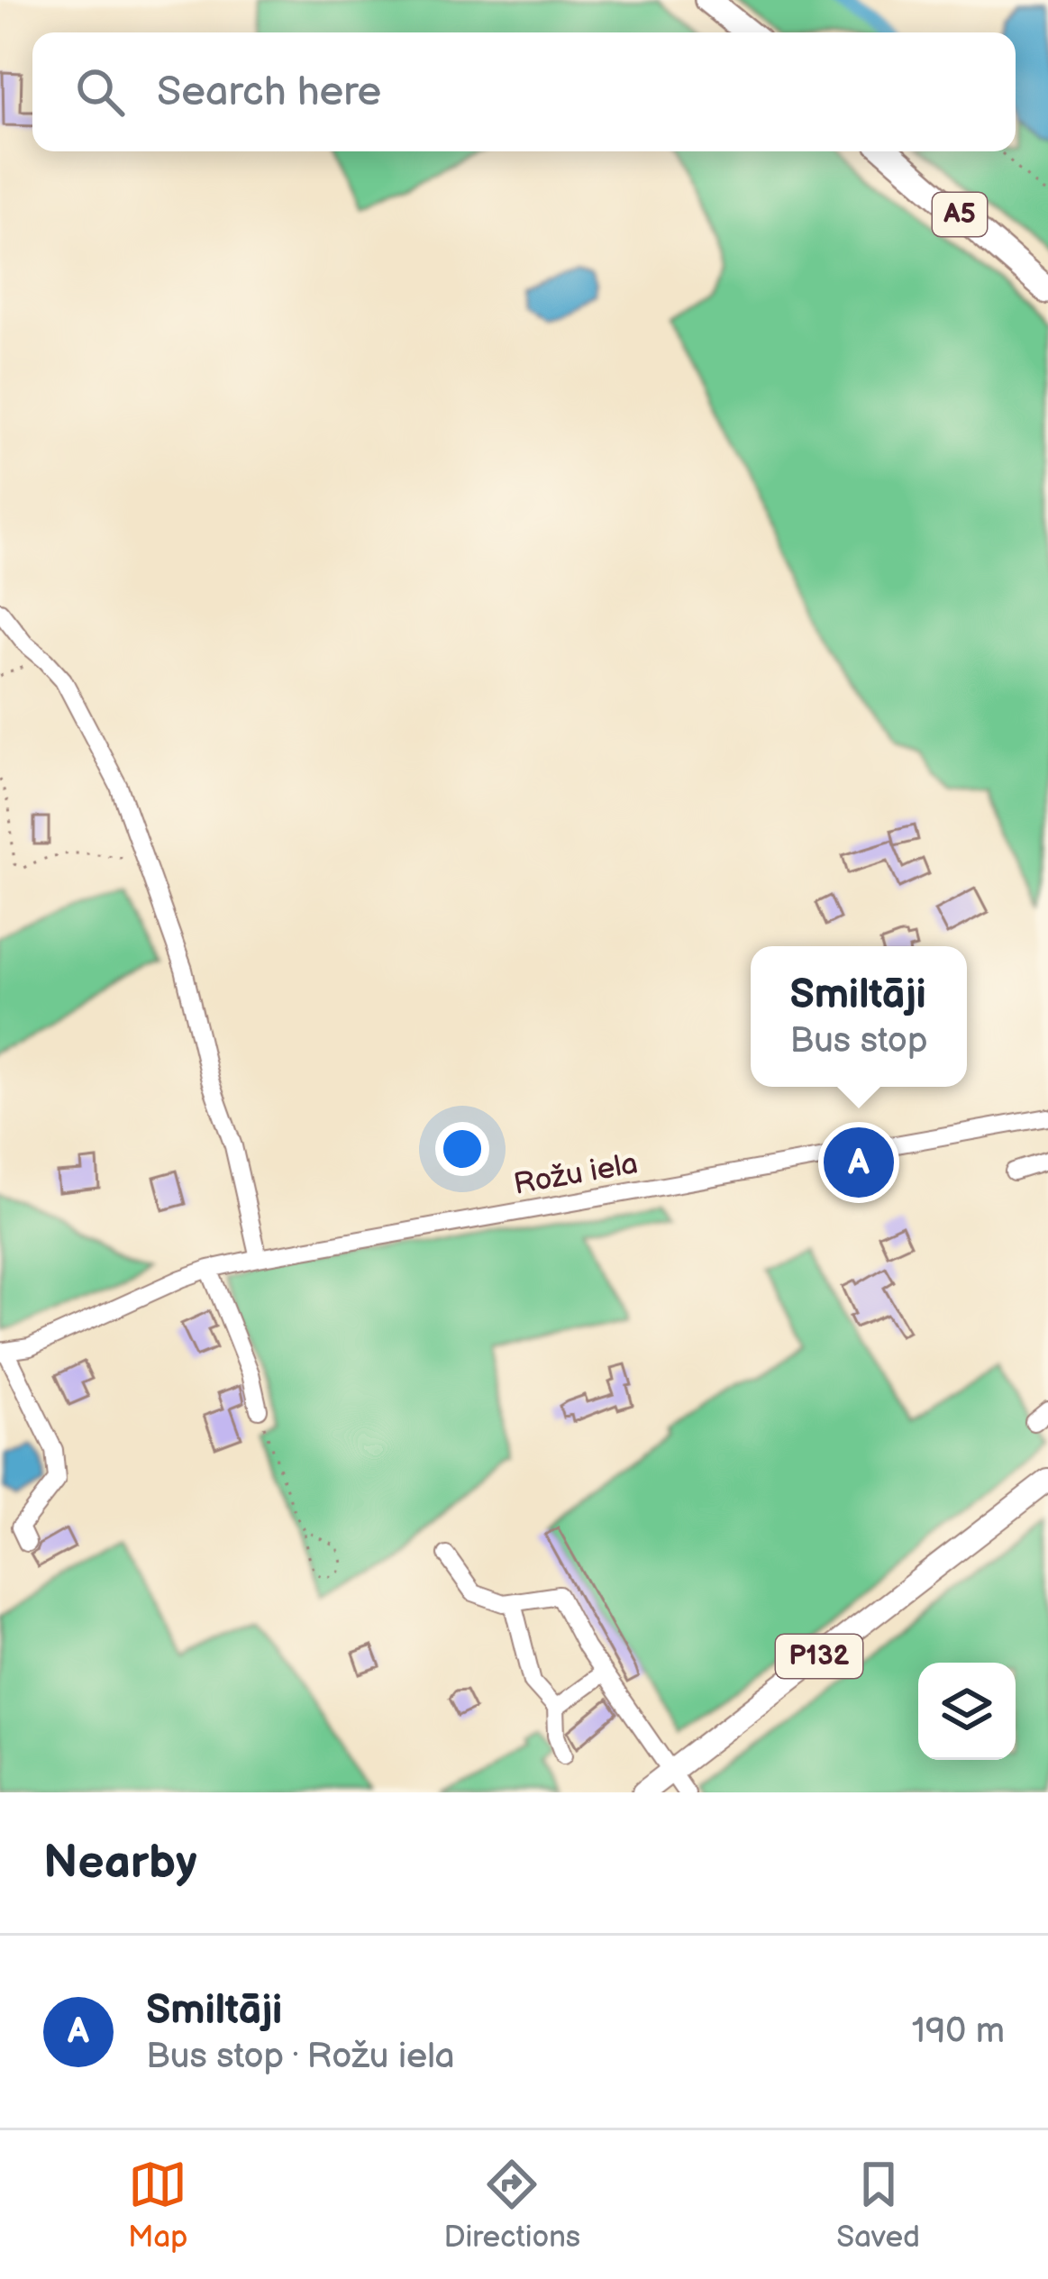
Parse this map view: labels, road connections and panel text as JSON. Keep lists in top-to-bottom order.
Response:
{
  "streets": {
    "highway": ["A5"],
    "main road": ["P132"],
    "street": ["Rožu iela"]
  },
  "page": {
    "search": "Search here",
    "popup": ["Smiltāji", "Bus stop"],
    "pins": "A",
    "heading": "Nearby",
    "list": [
      {
        "mark": "A",
        "name": "Smiltāji",
        "note": "Bus stop · Rožu iela",
        "value": "190 m"
      }
    ],
    "nav": ["Map", "Directions", "Saved"]
  }
}
